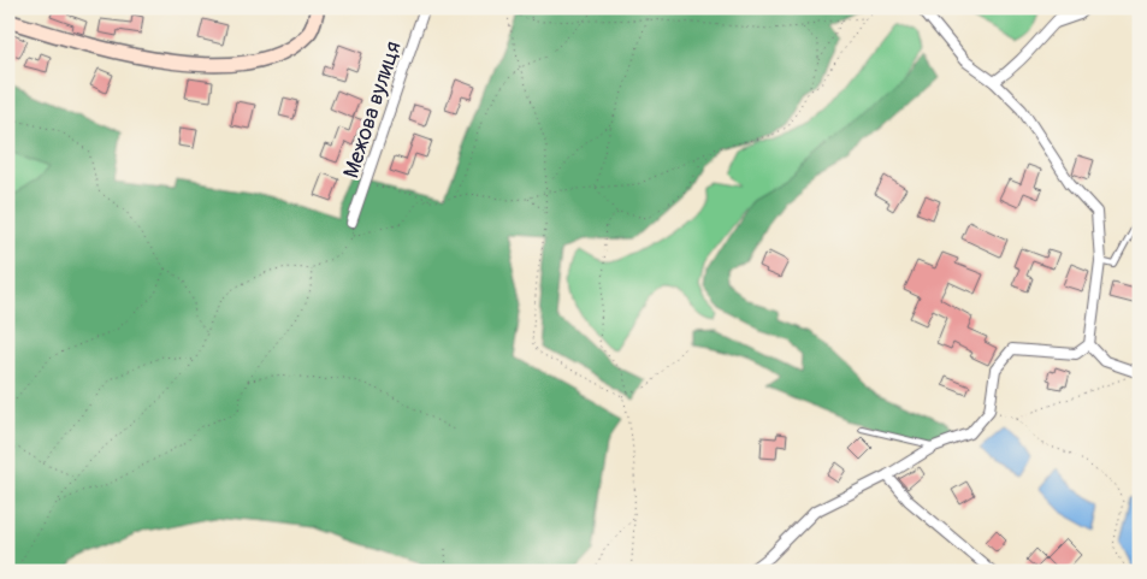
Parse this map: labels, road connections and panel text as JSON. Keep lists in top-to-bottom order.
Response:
{
  "streets": {
    "street": ["Межова вулиця"]
  }
}
